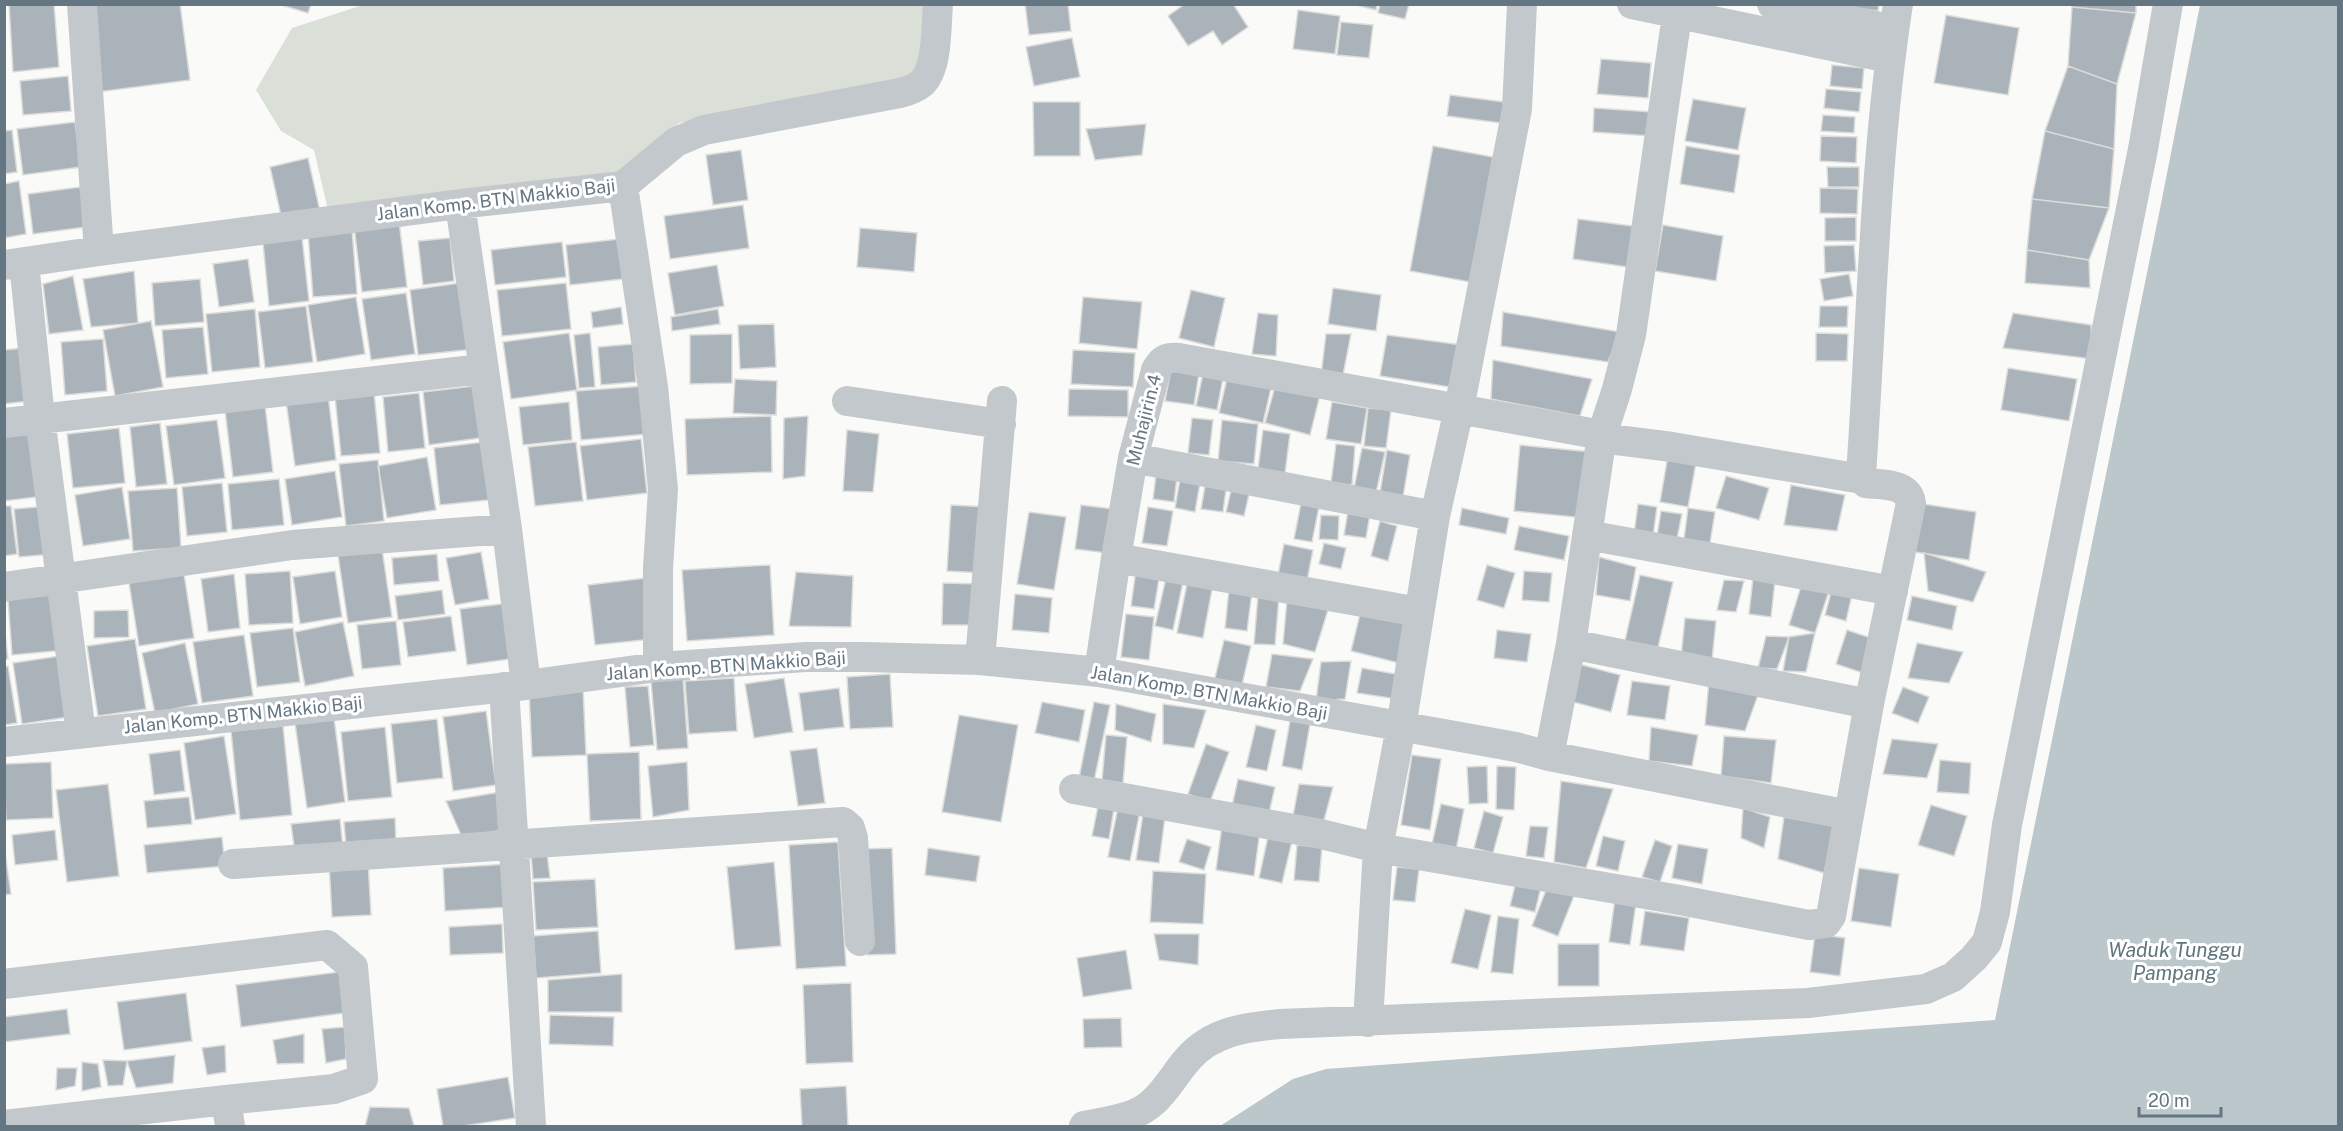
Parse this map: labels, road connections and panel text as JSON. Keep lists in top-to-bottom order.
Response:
{
  "streets": {
    "street": ["Jalan Komp. BTN Makkio Baji", "Muhajirin.4"]
  },
  "crossings": [
    ["Jalan Komp. BTN Makkio Baji", "Muhajirin.4"]
  ],
  "water": ["Waduk Tunggu Pampang"],
  "scale_bar": "20 m"
}
